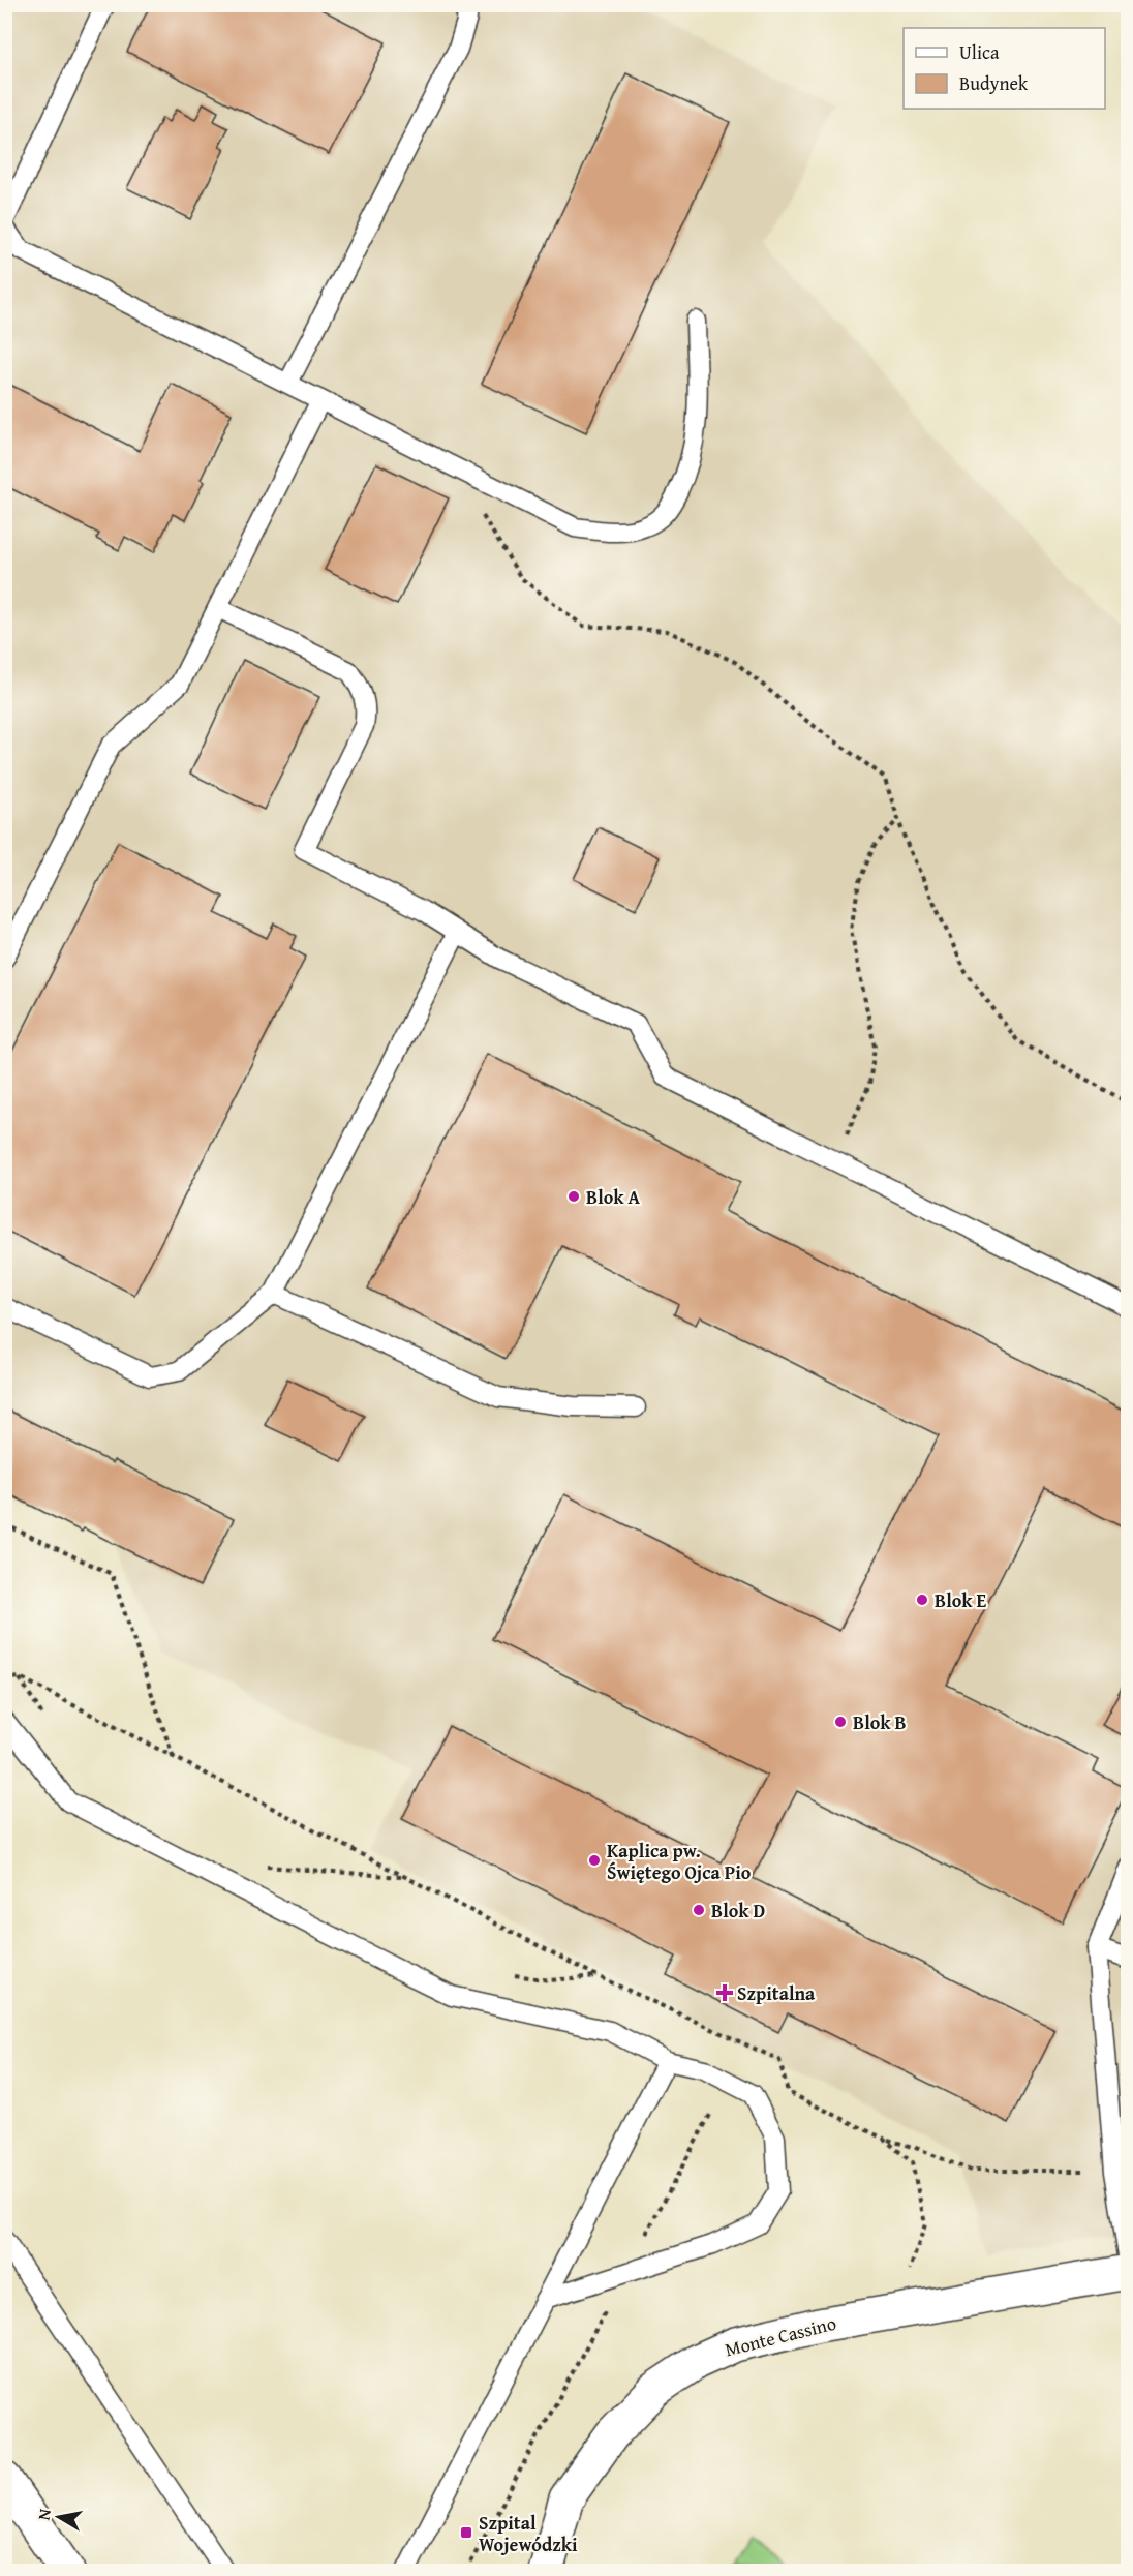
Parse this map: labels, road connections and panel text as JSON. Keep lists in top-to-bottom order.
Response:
{
  "streets": {
    "street": ["Monte Cassino"]
  },
  "places": {
    "other": [
      "Blok A",
      "Blok E",
      "Blok B",
      "Kaplica pw. Świętego Ojca Pio",
      "Blok D"
    ],
    "health": ["Szpitalna"],
    "transit": ["Szpital Wojewódzki"]
  },
  "legend": ["Ulica", "Budynek"],
  "north": "left"
}
